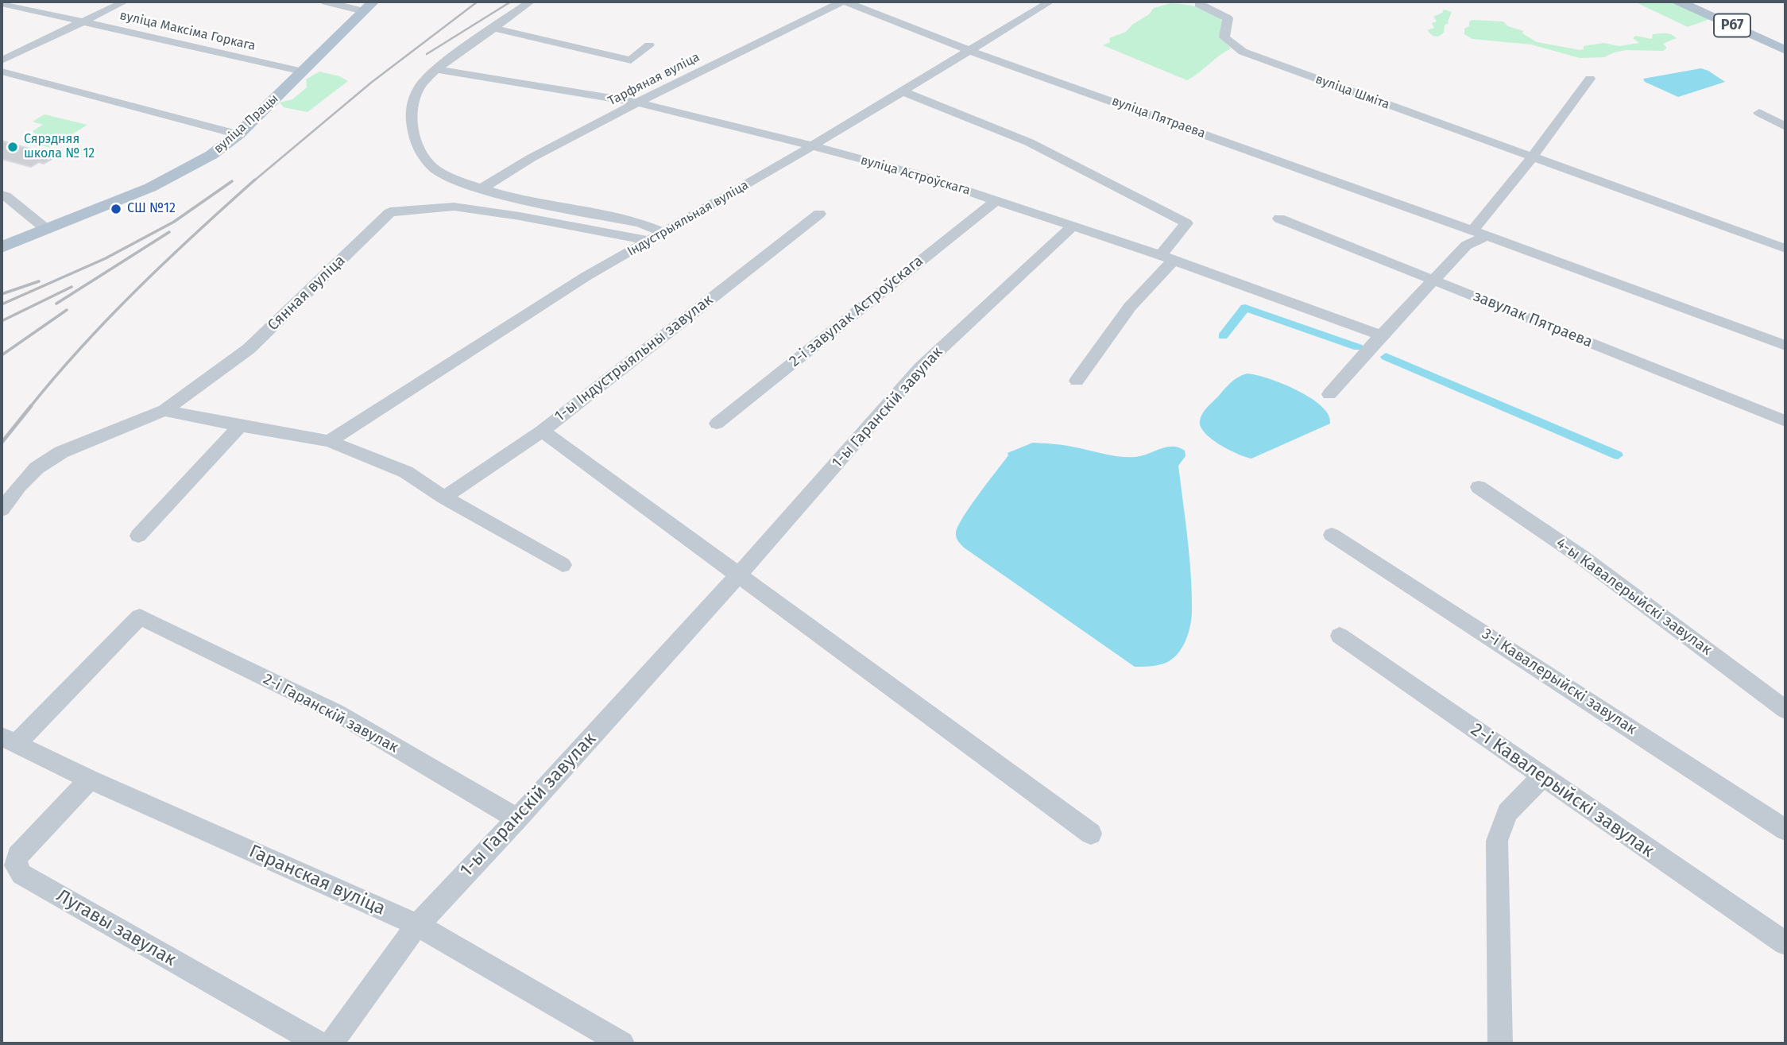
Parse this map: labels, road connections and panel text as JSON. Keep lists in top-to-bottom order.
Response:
{
  "streets": {
    "main road": ["Р67", "вуліца Працы"],
    "street": [
      "вуліца Максіма Горкага",
      "Тарфяная вуліца",
      "вуліца Шміта",
      "вуліца Пятраева",
      "вуліца Астроўскага",
      "Індустрыяльная вуліца",
      "Сянная вуліца",
      "2-і завулак Астроўскага",
      "завулак Пятраева",
      "1-ы Індустрыяльны завулак",
      "1-ы Гаранскій завулак",
      "4-ы Кавалерыйскі завулак",
      "3-і Кавалерыйскі завулак",
      "2-і Гаранскій завулак",
      "2-і Кавалерыйскі завулак",
      "Гаранская вуліца",
      "Лугавы завулак"
    ]
  },
  "crossings": [
    ["вуліца Максіма Горкага", "вуліца Працы"],
    ["Тарфяная вуліца", "вуліца Пятраева"],
    ["Тарфяная вуліца", "вуліца Астроўскага"],
    ["вуліца Пятраева", "Індустрыяльная вуліца"],
    ["вуліца Астроўскага", "Індустрыяльная вуліца"],
    ["вуліца Астроўскага", "2-і завулак Астроўскага"],
    ["вуліца Астроўскага", "1-ы Гаранскій завулак"],
    ["Індустрыяльная вуліца", "Сянная вуліца"],
    ["1-ы Гаранскій завулак", "2-і Гаранскій завулак"],
    ["1-ы Гаранскій завулак", "Гаранская вуліца"],
    ["2-і Гаранскій завулак", "Гаранская вуліца"],
    ["Гаранская вуліца", "Лугавы завулак"]
  ],
  "places": ["Сярэдняя школа № 12", "СШ №12"]
}
